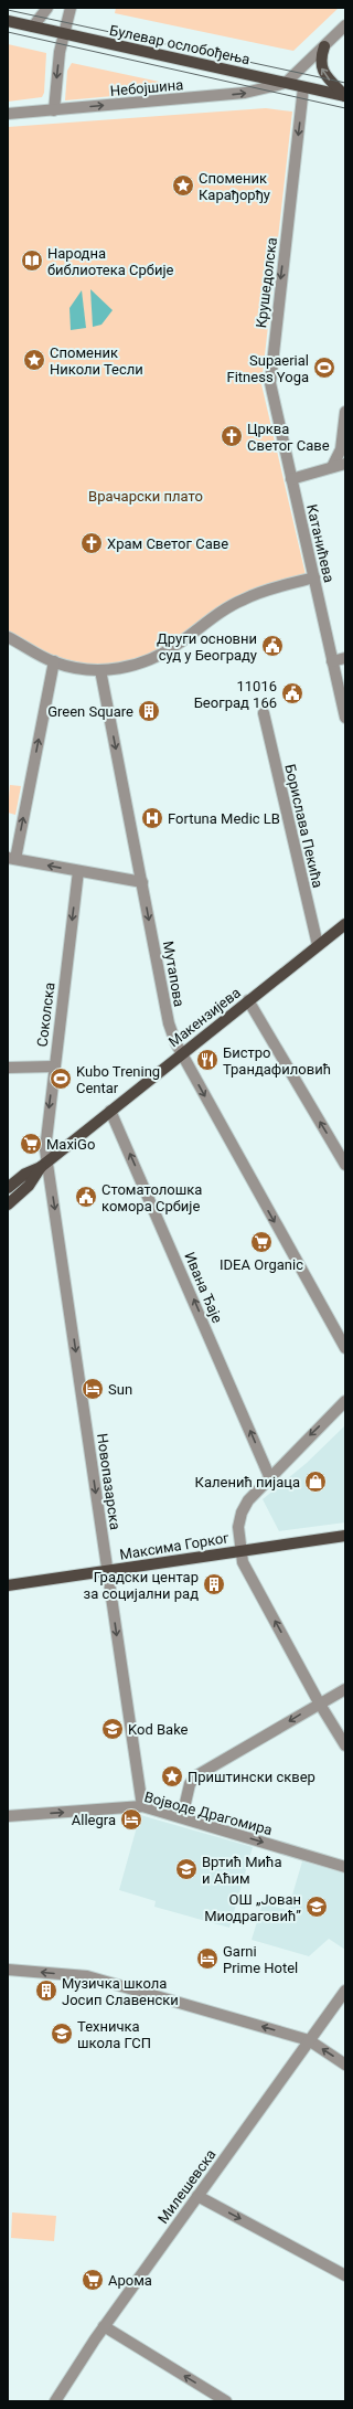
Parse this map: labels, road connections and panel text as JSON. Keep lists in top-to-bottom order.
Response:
{
  "streets": {
    "main road": ["Булевар ослобођења", "Макензијева", "Максима Горког"],
    "street": [
      "Небојшина",
      "Крушедолска",
      "Катанићева",
      "Борислава Пекића",
      "Мутапова",
      "Соколска",
      "Ивана Ђаје",
      "Новопазарска",
      "Војводе Драгомира",
      "Милешевска"
    ]
  },
  "crossings": [
    ["Булевар ослобођења", "Небојшина"],
    ["Булевар ослобођења", "Крушедолска"],
    ["Крушедолска", "Катанићева"],
    ["Борислава Пекића", "Макензијева"],
    ["Мутапова", "Макензијева"],
    ["Соколска", "Макензијева"],
    ["Соколска", "Новопазарска"],
    ["Макензијева", "Ивана Ђаје"],
    ["Макензијева", "Новопазарска"],
    ["Новопазарска", "Максима Горког"],
    ["Новопазарска", "Војводе Драгомира"]
  ],
  "one_way": [
    "Небојшина",
    "Крушедолска",
    "Мутапова",
    "Соколска",
    "Ивана Ђаје",
    "Новопазарска",
    "Војводе Драгомира"
  ],
  "parks": ["Врачарски плато"],
  "places": {
    "place": ["Споменик Карађорђу", "Споменик Николи Тесли", "Приштински сквер"],
    "library": ["Народна библиотека Србије"],
    "sports": ["Supaerial Fitness Yoga", "Kubo Trening Centar"],
    "church": ["Црква Светог Саве", "Храм Светог Саве"],
    "public building": ["Други основни суд у Београду", "11016 Београд 166", "Стоматолошка комора Србије"],
    "building": ["Green Square", "Градски центар за социјални рад", "Музичка школа Јосип Славенски"],
    "hospital": ["Fortuna Medic LB"],
    "restaurant": ["Бистро Трандафиловић"],
    "supermarket": ["MaxiGo", "IDEA Organic", "Арома"],
    "hotel": ["Sun", "Allegra", "Garni Prime Hotel"],
    "shop": ["Каленић пијаца"],
    "school or university": [
      "Kod Bake",
      "Вртић Мића и Аћим",
      "ОШ „Јован Миодраговић”",
      "Техничка школа ГСП"
    ]
  }
}
